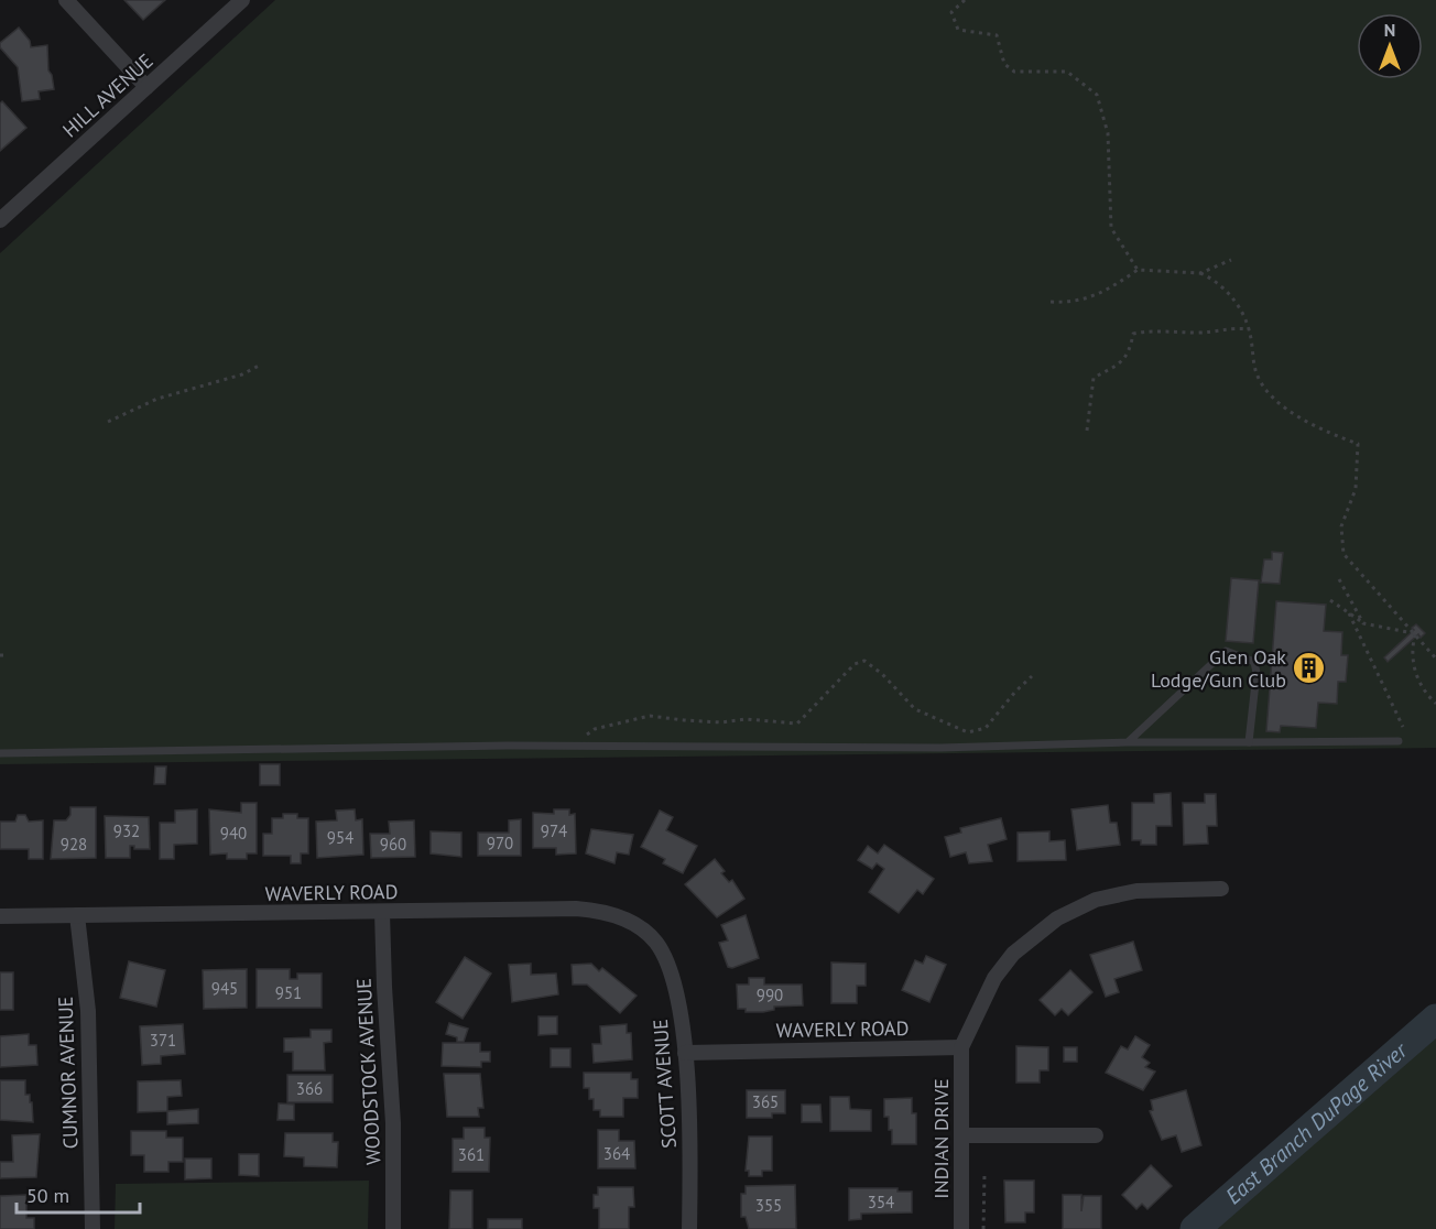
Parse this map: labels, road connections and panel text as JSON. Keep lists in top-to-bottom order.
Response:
{
  "streets": {
    "street": [
      "HILL AVENUE",
      "WAVERLY ROAD",
      "WOODSTOCK AVENUE",
      "CUMNOR AVENUE",
      "SCOTT AVENUE",
      "INDIAN DRIVE"
    ]
  },
  "crossings": [
    ["WAVERLY ROAD", "WOODSTOCK AVENUE"],
    ["WAVERLY ROAD", "CUMNOR AVENUE"],
    ["WAVERLY ROAD", "SCOTT AVENUE"],
    ["WAVERLY ROAD", "INDIAN DRIVE"]
  ],
  "water": ["East Branch DuPage River"],
  "places": {
    "building": ["Glen Oak Lodge/Gun Club"]
  },
  "house_numbers": [
    "932",
    "974",
    "940",
    "954",
    "970",
    "928",
    "960",
    "945",
    "951",
    "990",
    "371",
    "366",
    "365",
    "364",
    "361",
    "354",
    "355"
  ],
  "scale_bar": "50 m",
  "north": "top"
}
